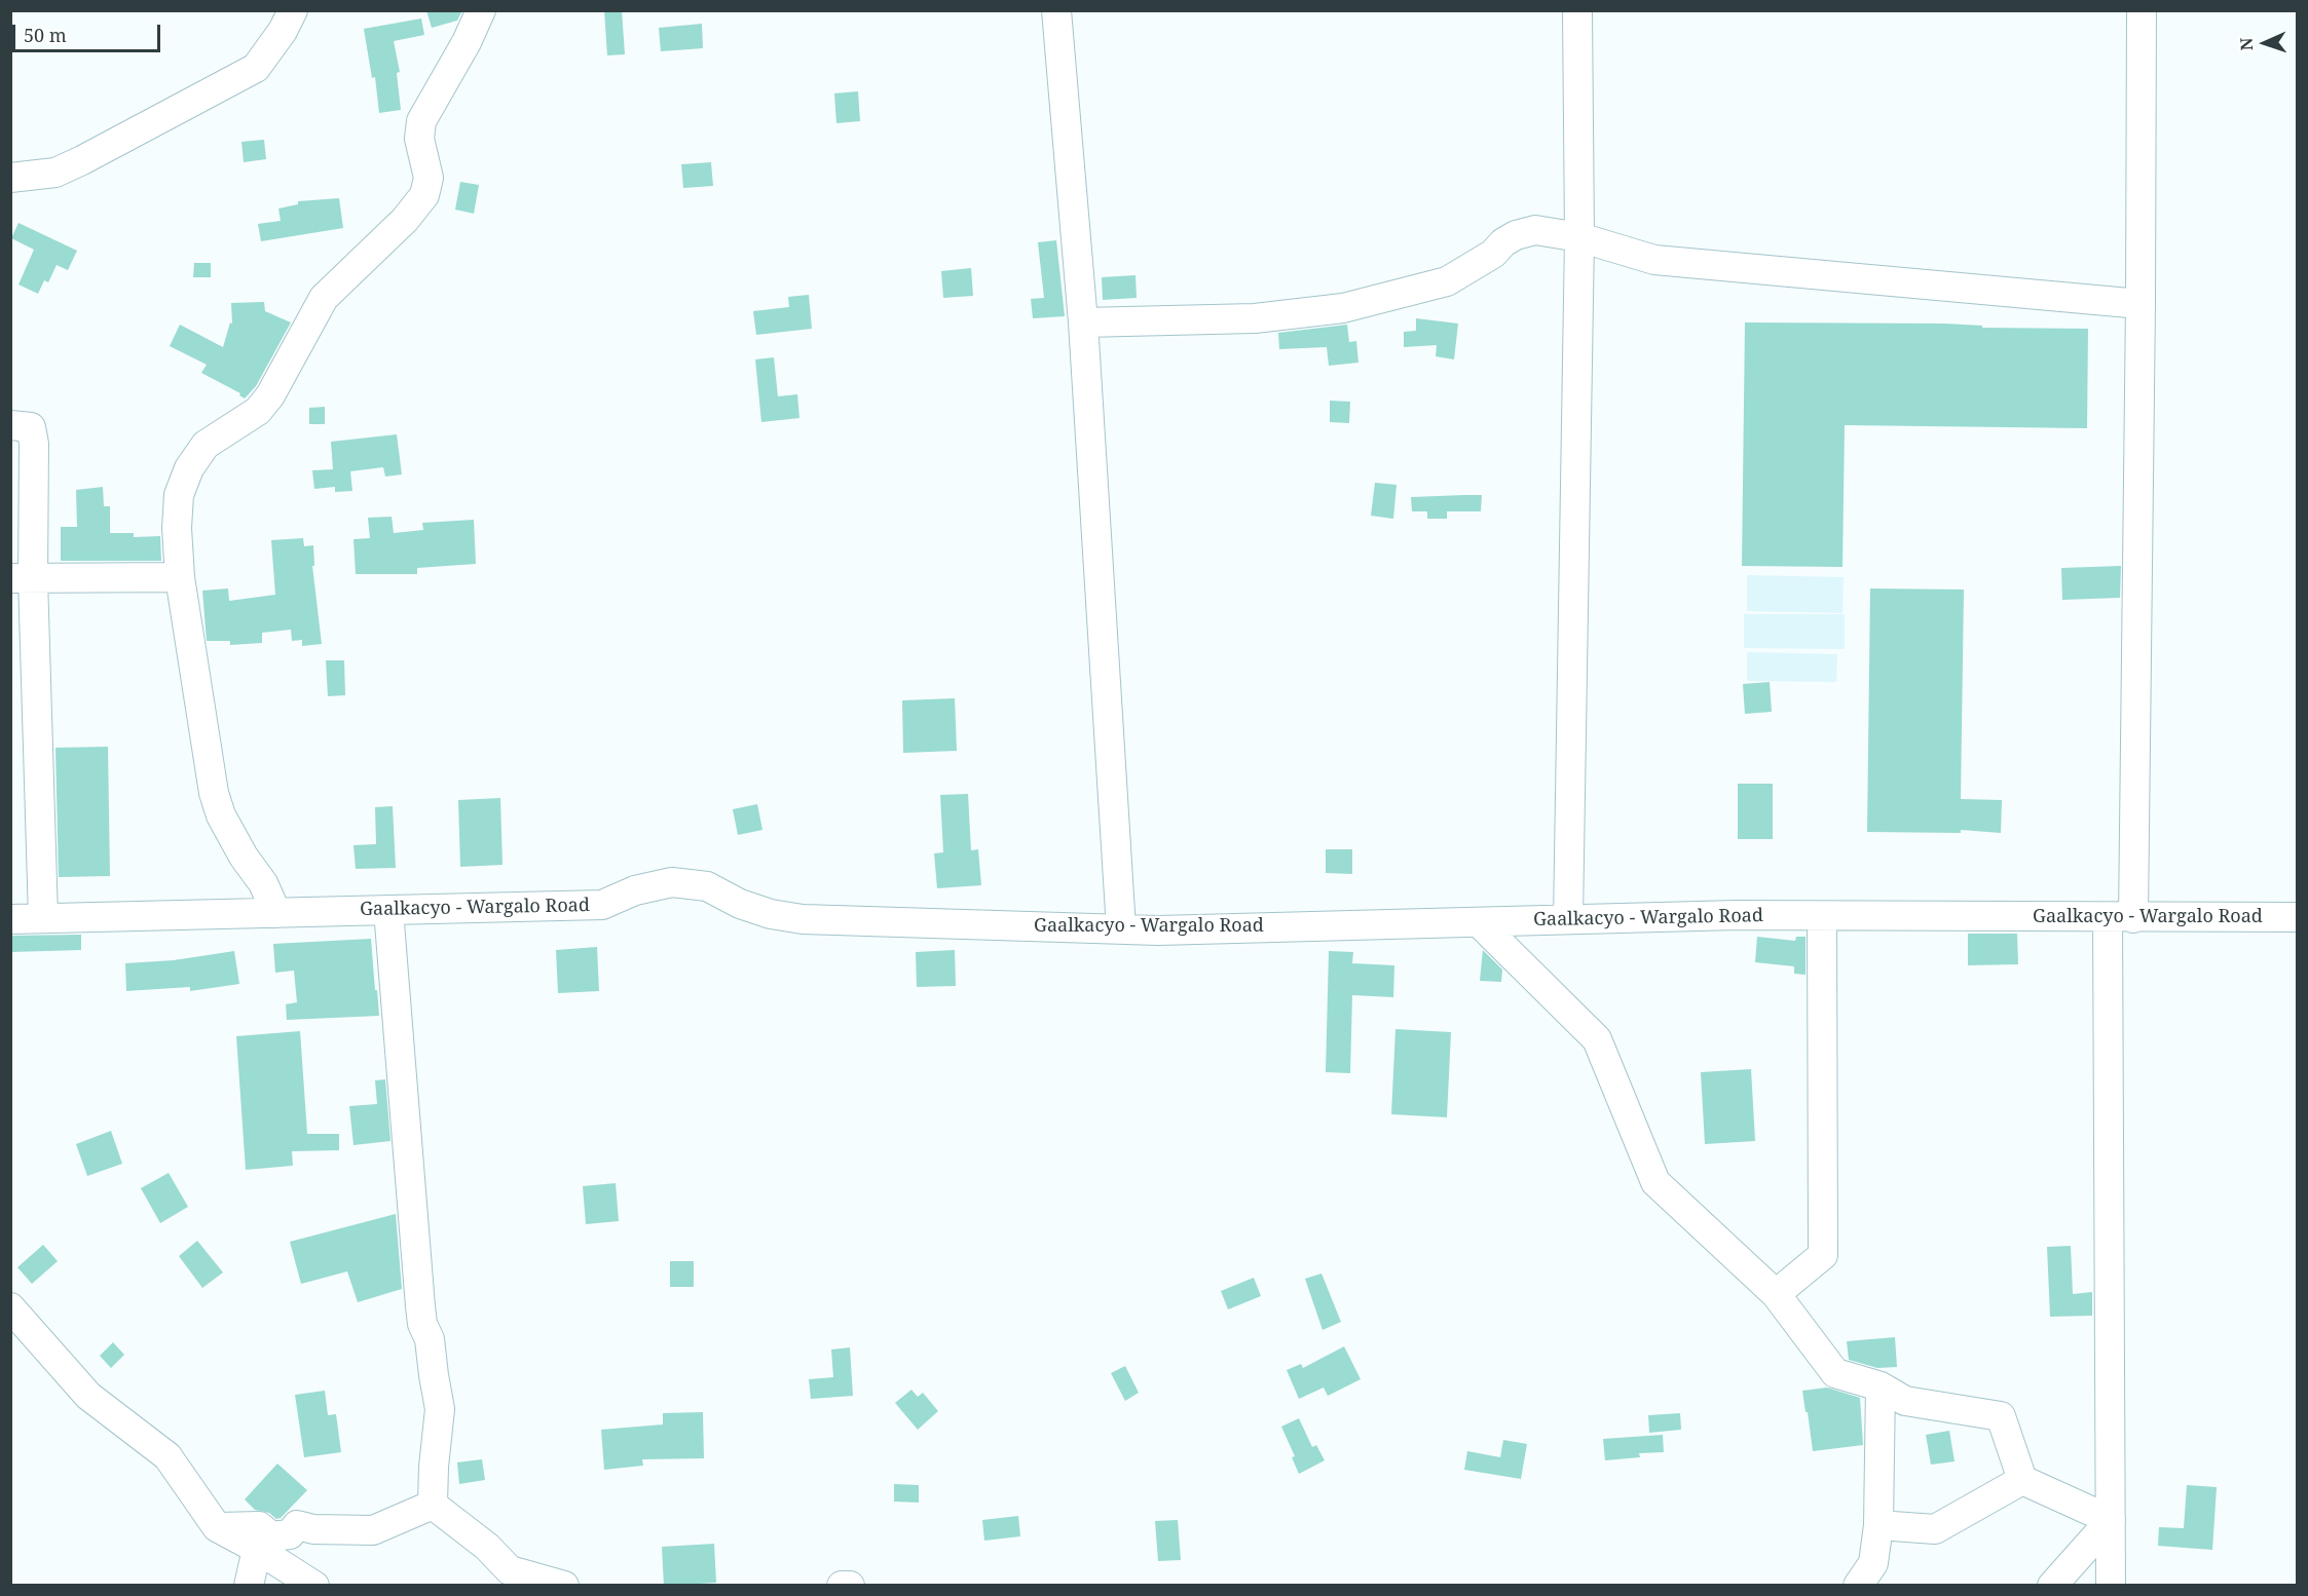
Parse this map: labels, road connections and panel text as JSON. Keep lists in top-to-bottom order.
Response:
{
  "streets": {
    "street": ["Gaalkacyo - Wargalo Road"]
  },
  "scale_bar": "50 m",
  "north": "left"
}
